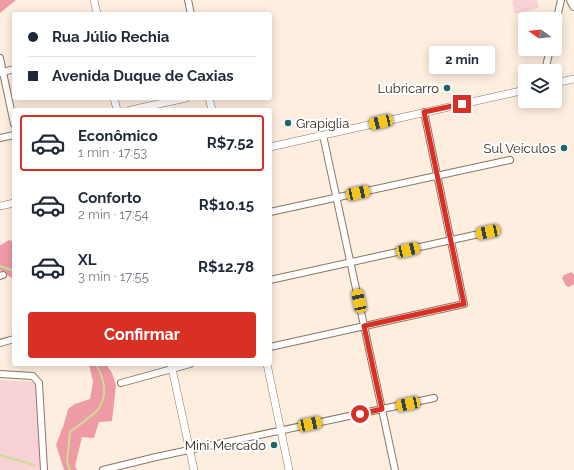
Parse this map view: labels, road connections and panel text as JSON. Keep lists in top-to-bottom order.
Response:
{
  "places": [
    "Lubricarro",
    "Grapiglia",
    "Sul Veículos",
    "Mini Mercado"
  ],
  "north": "left",
  "page": {
    "banner": ["Rua Júlio Rechia", "Avenida Duque de Caxias"],
    "bubble": "2 min",
    "list": [
      {
        "name": "Econômico",
        "note": "1 min · 17:53",
        "value": "R$7.52"
      },
      {
        "name": "Conforto",
        "note": "2 min · 17:54",
        "value": "R$10.15"
      },
      {
        "name": "XL",
        "note": "3 min · 17:55",
        "value": "R$12.78"
      }
    ],
    "buttons": "Confirmar"
  }
}
